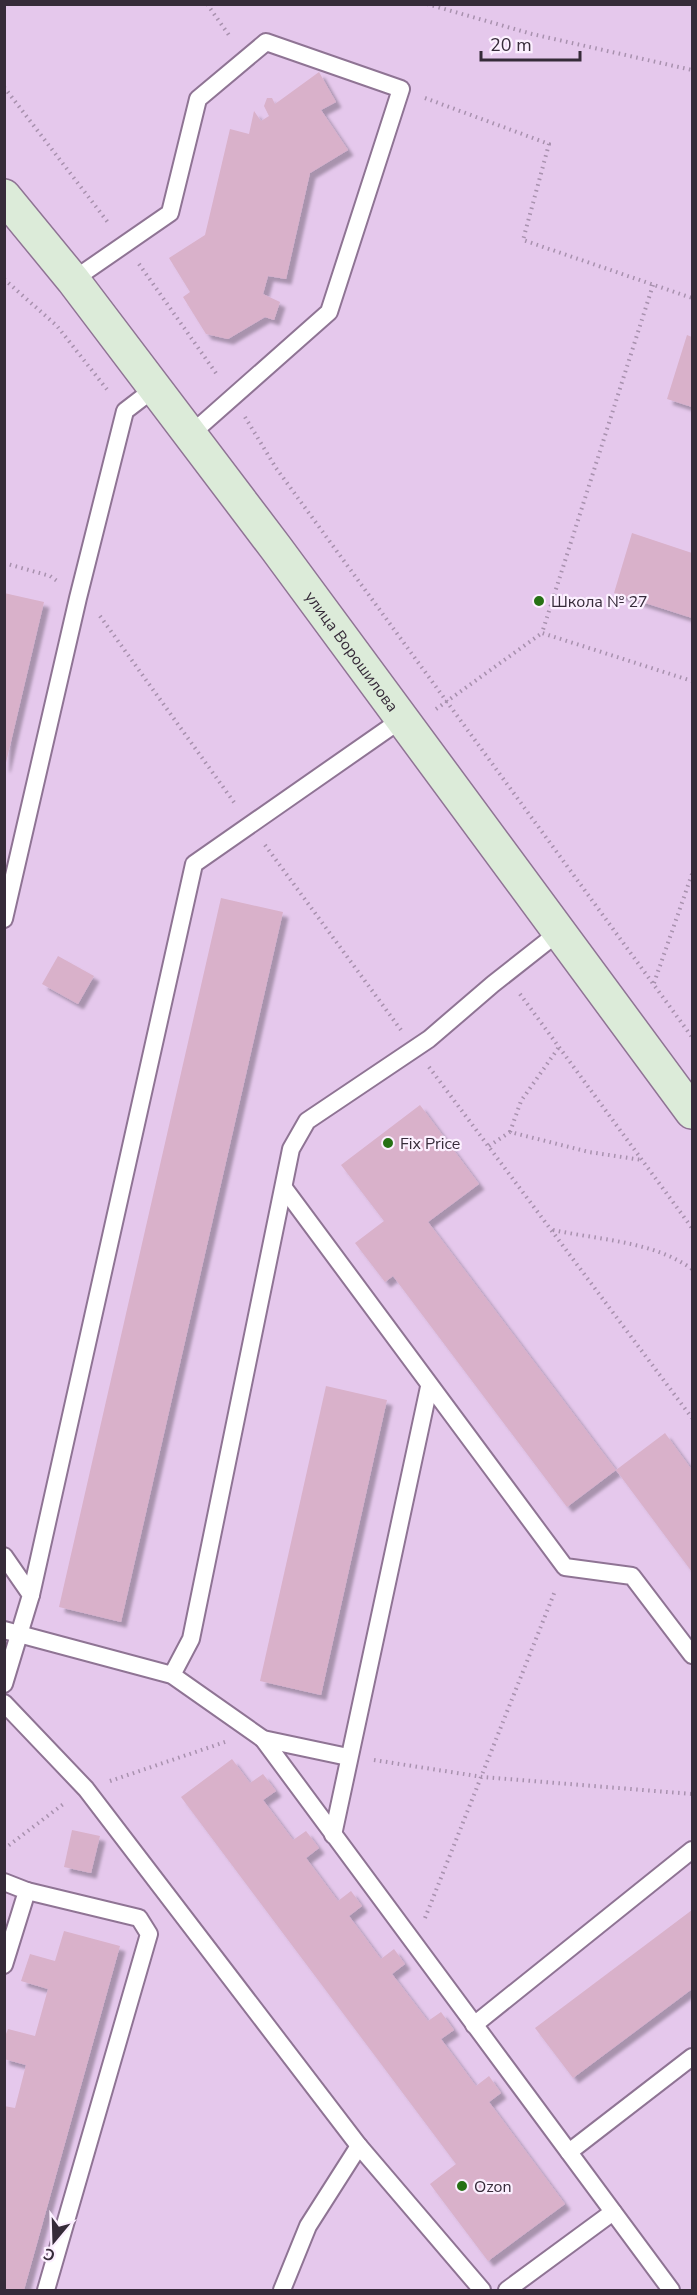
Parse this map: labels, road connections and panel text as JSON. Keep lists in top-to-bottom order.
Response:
{
  "streets": {
    "main road": ["улица Ворошилова"]
  },
  "places": ["Школа № 27", "Fix Price", "Ozon"],
  "scale_bar": "20 m",
  "north": "bottom"
}
